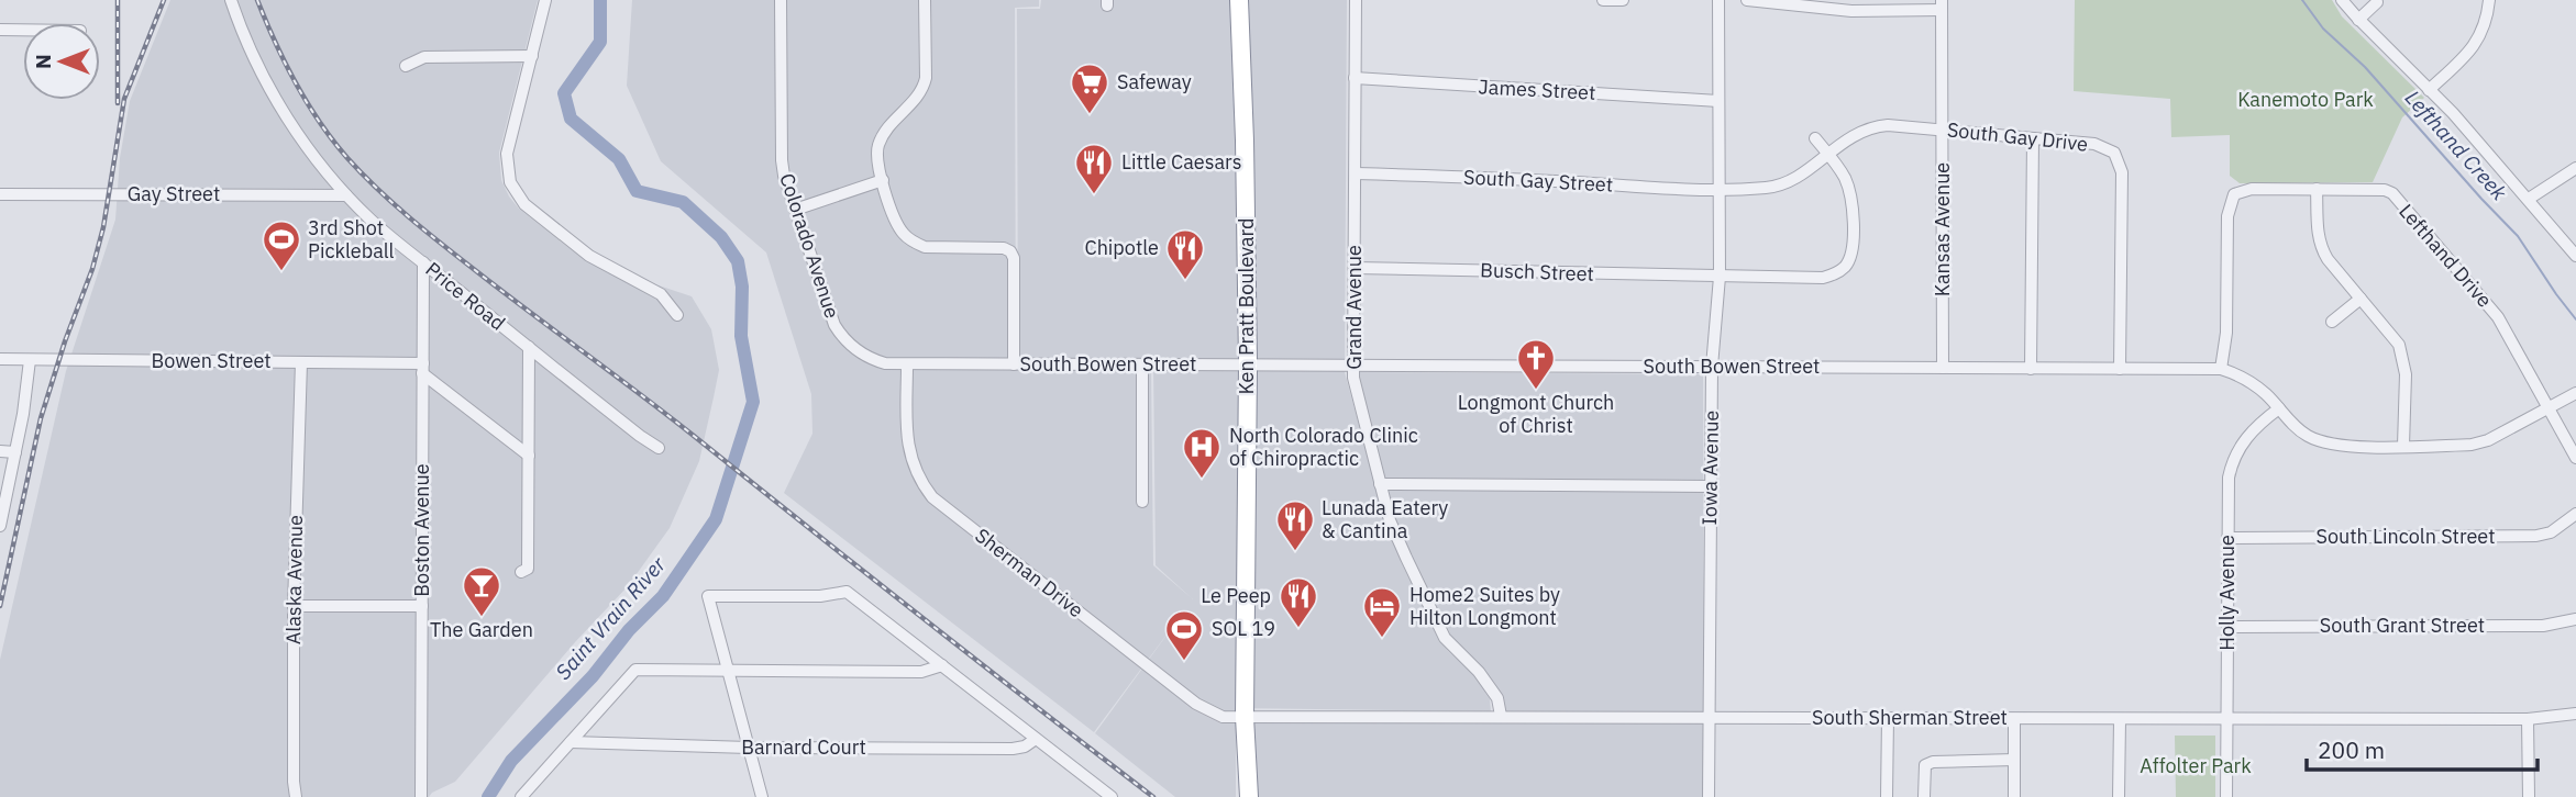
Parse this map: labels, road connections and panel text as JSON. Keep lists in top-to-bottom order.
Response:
{
  "streets": {
    "highway": ["Ken Pratt Boulevard"],
    "street": [
      "James Street",
      "South Gay Drive",
      "South Gay Street",
      "Gay Street",
      "Kansas Avenue",
      "Colorado Avenue",
      "Lefthand Drive",
      "Busch Street",
      "Price Road",
      "Grand Avenue",
      "Bowen Street",
      "South Bowen Street",
      "Iowa Avenue",
      "Boston Avenue",
      "South Lincoln Street",
      "Sherman Drive",
      "Alaska Avenue",
      "Holly Avenue",
      "South Grant Street",
      "South Sherman Street",
      "Barnard Court"
    ]
  },
  "crossings": [
    ["James Street", "Grand Avenue"],
    ["James Street", "Iowa Avenue"],
    ["South Gay Drive", "South Gay Street"],
    ["South Gay Drive", "Kansas Avenue"],
    ["South Gay Drive", "Busch Street"],
    ["South Gay Drive", "South Bowen Street"],
    ["South Gay Drive", "Iowa Avenue"],
    ["South Gay Street", "Grand Avenue"],
    ["South Gay Street", "Iowa Avenue"],
    ["Gay Street", "Price Road"],
    ["Kansas Avenue", "South Bowen Street"],
    ["Colorado Avenue", "South Bowen Street"],
    ["Lefthand Drive", "South Bowen Street"],
    ["Busch Street", "Grand Avenue"],
    ["Busch Street", "Iowa Avenue"],
    ["Price Road", "Boston Avenue"],
    ["Ken Pratt Boulevard", "South Bowen Street"],
    ["Ken Pratt Boulevard", "Sherman Drive"],
    ["Ken Pratt Boulevard", "South Sherman Street"],
    ["Grand Avenue", "South Bowen Street"],
    ["Grand Avenue", "South Sherman Street"],
    ["Bowen Street", "Boston Avenue"],
    ["Bowen Street", "Alaska Avenue"],
    ["South Bowen Street", "Iowa Avenue"],
    ["South Bowen Street", "Sherman Drive"],
    ["South Bowen Street", "Holly Avenue"],
    ["Iowa Avenue", "South Sherman Street"],
    ["South Lincoln Street", "Holly Avenue"],
    ["Sherman Drive", "South Sherman Street"],
    ["Holly Avenue", "South Grant Street"],
    ["Holly Avenue", "South Sherman Street"]
  ],
  "water": ["Lefthand Creek", "Saint Vrain River"],
  "parks": ["Kanemoto Park", "Affolter Park"],
  "places": {
    "supermarket": ["Safeway"],
    "restaurant": [
      "Little Caesars",
      "Chipotle",
      "Lunada Eatery & Cantina",
      "Le Peep"
    ],
    "sports": ["3rd Shot Pickleball", "SOL 19"],
    "church": ["Longmont Church of Christ"],
    "hospital": ["North Colorado Clinic of Chiropractic"],
    "bar": ["The Garden"],
    "hotel": ["Home2 Suites by Hilton Longmont"]
  },
  "scale_bar": "200 m",
  "north": "left"
}
